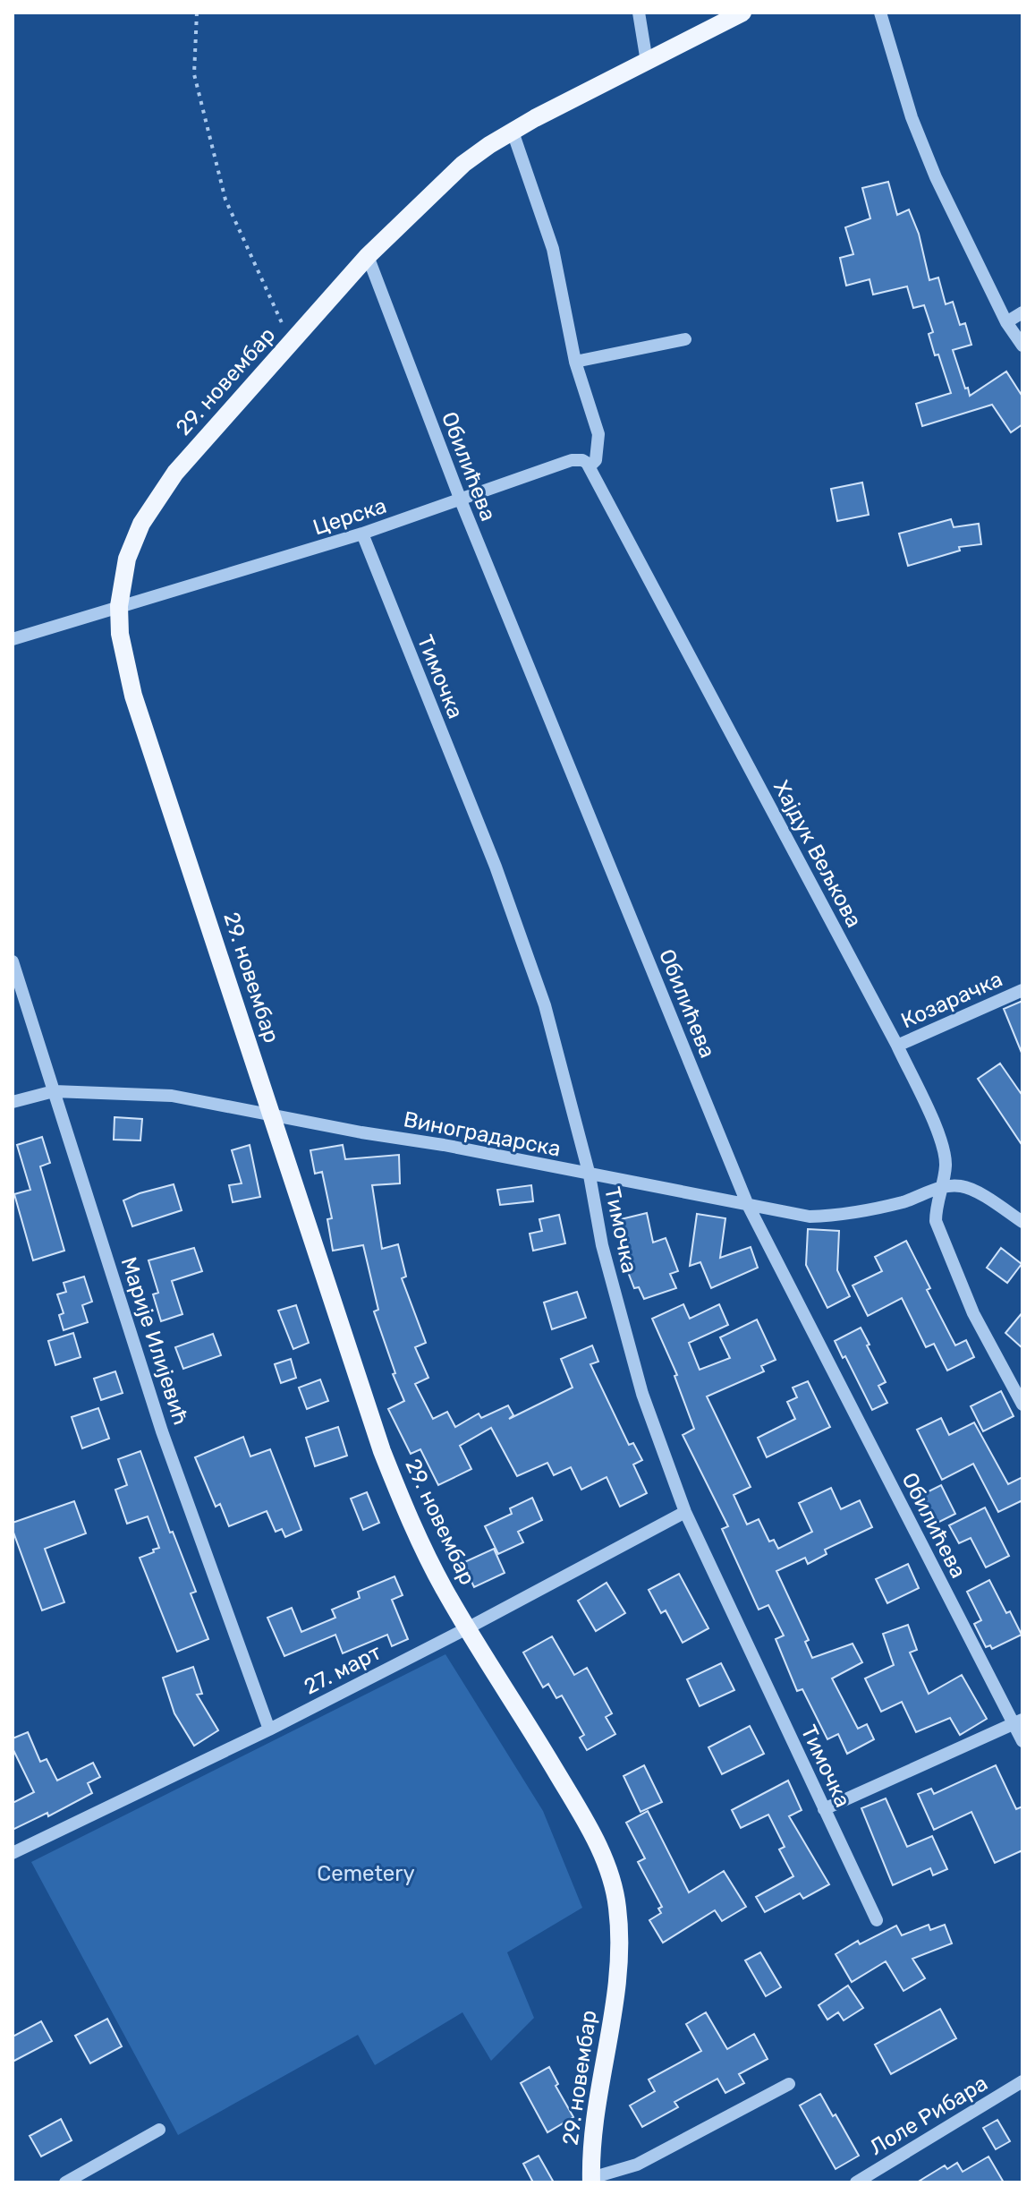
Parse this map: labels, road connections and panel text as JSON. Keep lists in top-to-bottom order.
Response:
{
  "streets": {
    "main road": ["29. новембар"],
    "street": [
      "Обилићева",
      "Церска",
      "Тимочка",
      "Хајдук Вељкова",
      "Козарачка",
      "Виноградарска",
      "Марије Илијевић",
      "27. март",
      "Лоле Рибара"
    ]
  },
  "crossings": [
    ["29. новембар", "Обилићева"],
    ["29. новембар", "Церска"],
    ["29. новембар", "Виноградарска"],
    ["29. новембар", "27. март"],
    ["Обилићева", "Церска"],
    ["Обилићева", "Виноградарска"],
    ["Церска", "Тимочка"],
    ["Церска", "Хајдук Вељкова"],
    ["Тимочка", "Виноградарска"],
    ["Тимочка", "27. март"],
    ["Хајдук Вељкова", "Козарачка"],
    ["Хајдук Вељкова", "Виноградарска"],
    ["Виноградарска", "Марије Илијевић"],
    ["Марије Илијевић", "27. март"]
  ],
  "parks": ["Cemetery"]
}
